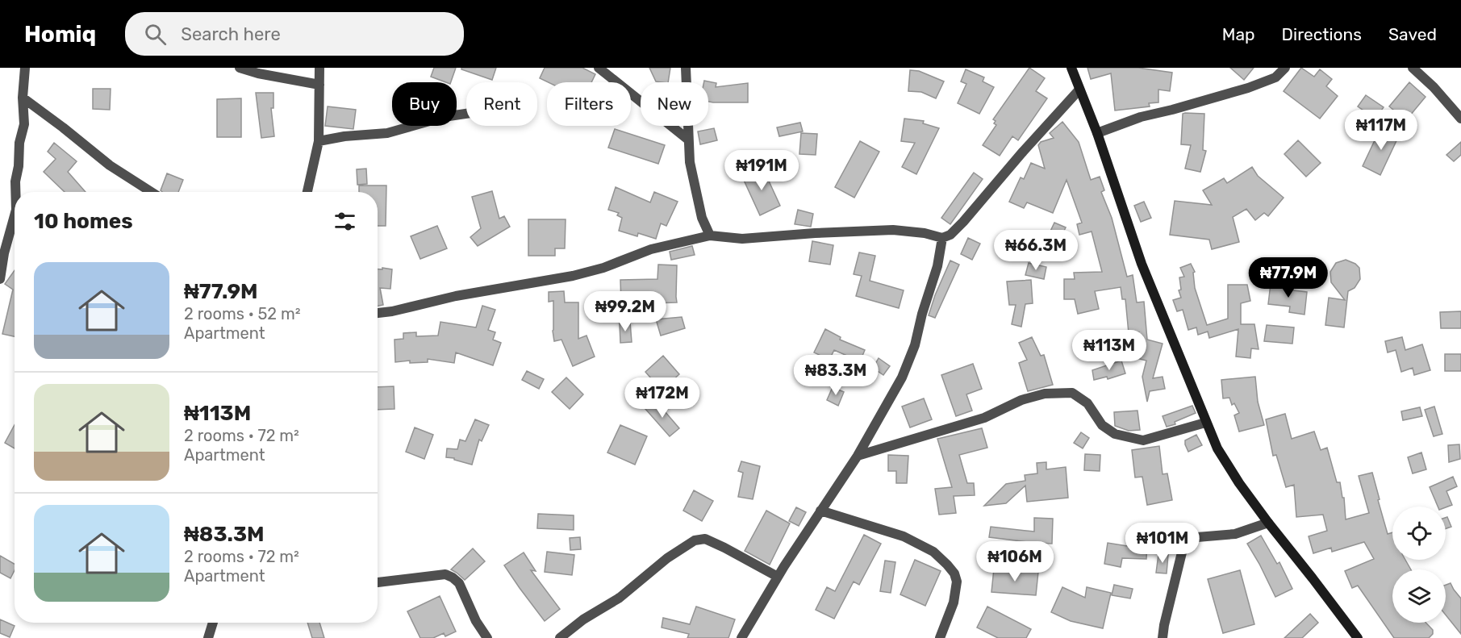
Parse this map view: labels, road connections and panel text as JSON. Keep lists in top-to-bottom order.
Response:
{
  "page": {
    "header": "Homiq",
    "search": "Search here",
    "nav": ["Map", "Directions", "Saved"],
    "chip": [
      "Buy",
      "Rent",
      "Filters",
      "New"
    ],
    "price": [
      "₦117M",
      "₦191M",
      "₦66.3M",
      "₦77.9M",
      "₦99.2M",
      "₦113M",
      "₦83.3M",
      "₦172M",
      "₦101M",
      "₦106M"
    ],
    "heading": "10 homes",
    "list": [
      {
        "name": "₦77.9M",
        "note": "2 rooms · 52 m² · Apartment"
      },
      {
        "name": "₦113M",
        "note": "2 rooms · 72 m² · Apartment"
      },
      {
        "name": "₦83.3M",
        "note": "2 rooms · 72 m² · Apartment"
      }
    ]
  }
}
